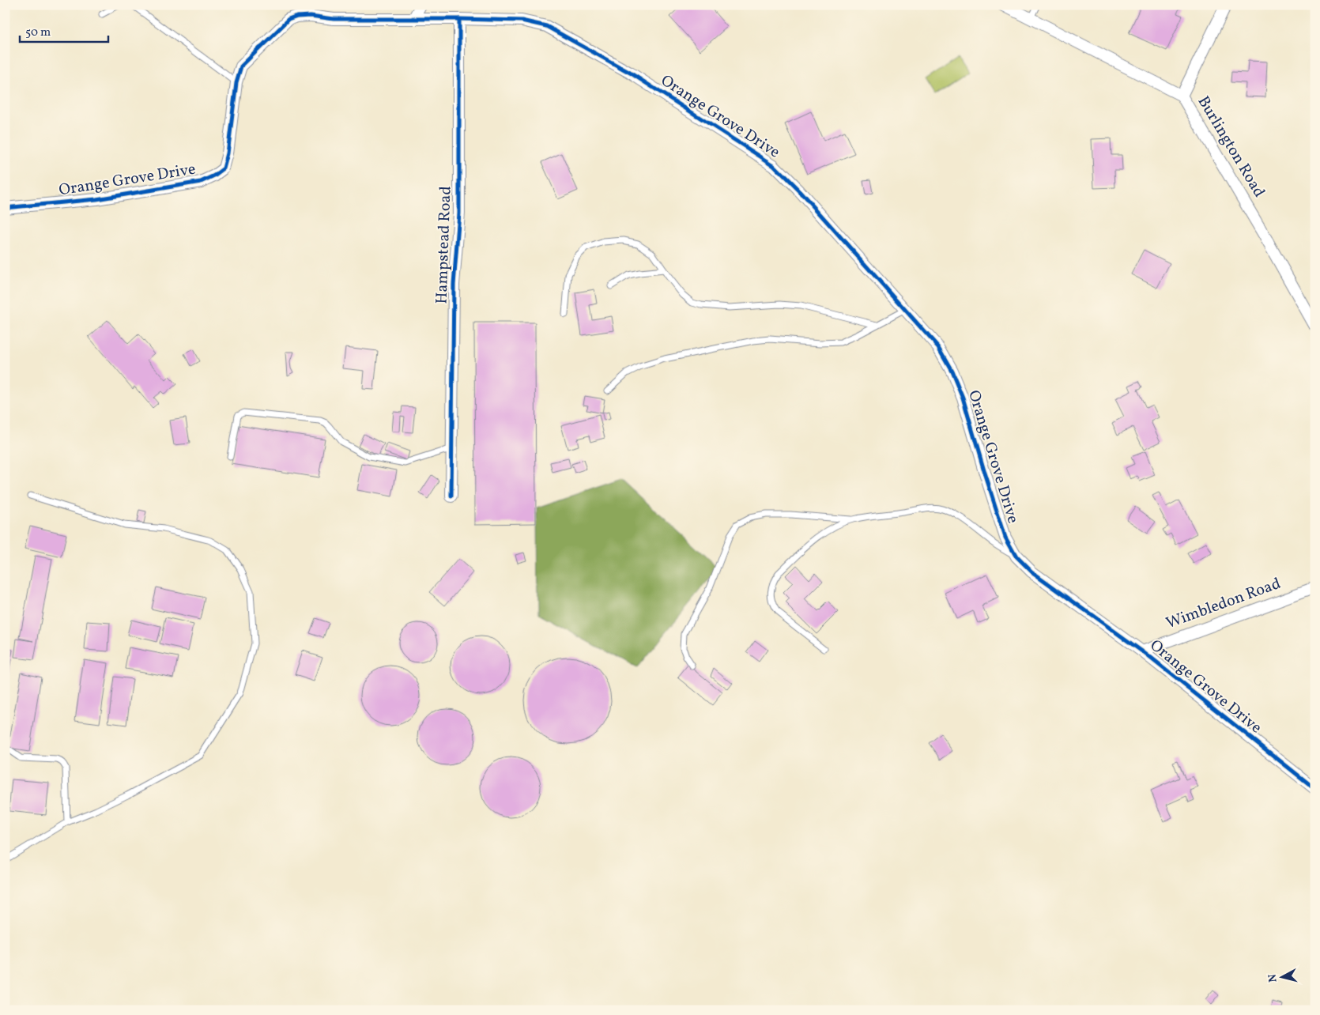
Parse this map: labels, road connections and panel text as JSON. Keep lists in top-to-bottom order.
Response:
{
  "streets": {
    "street": [
      "Orange Grove Drive",
      "Burlington Road",
      "Hampstead Road",
      "Wimbledon Road"
    ]
  },
  "crossings": [
    ["Orange Grove Drive", "Hampstead Road"],
    ["Orange Grove Drive", "Wimbledon Road"]
  ],
  "scale_bar": "50 m",
  "north": "left"
}
